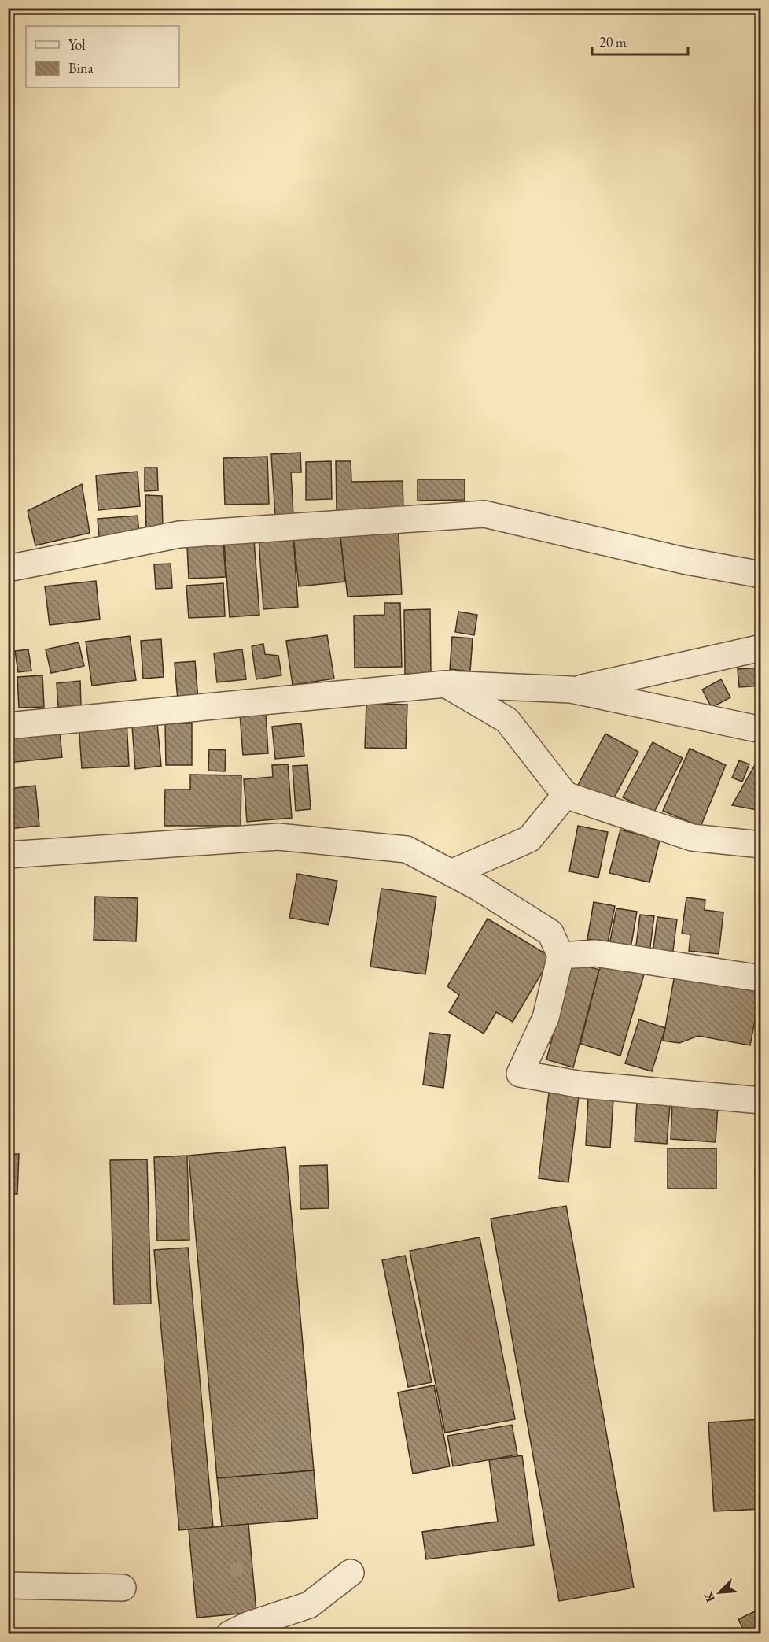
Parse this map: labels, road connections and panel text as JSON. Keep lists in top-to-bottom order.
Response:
{
  "legend": ["Yol", "Bina"],
  "scale_bar": "20 m",
  "north": "bottom left"
}
